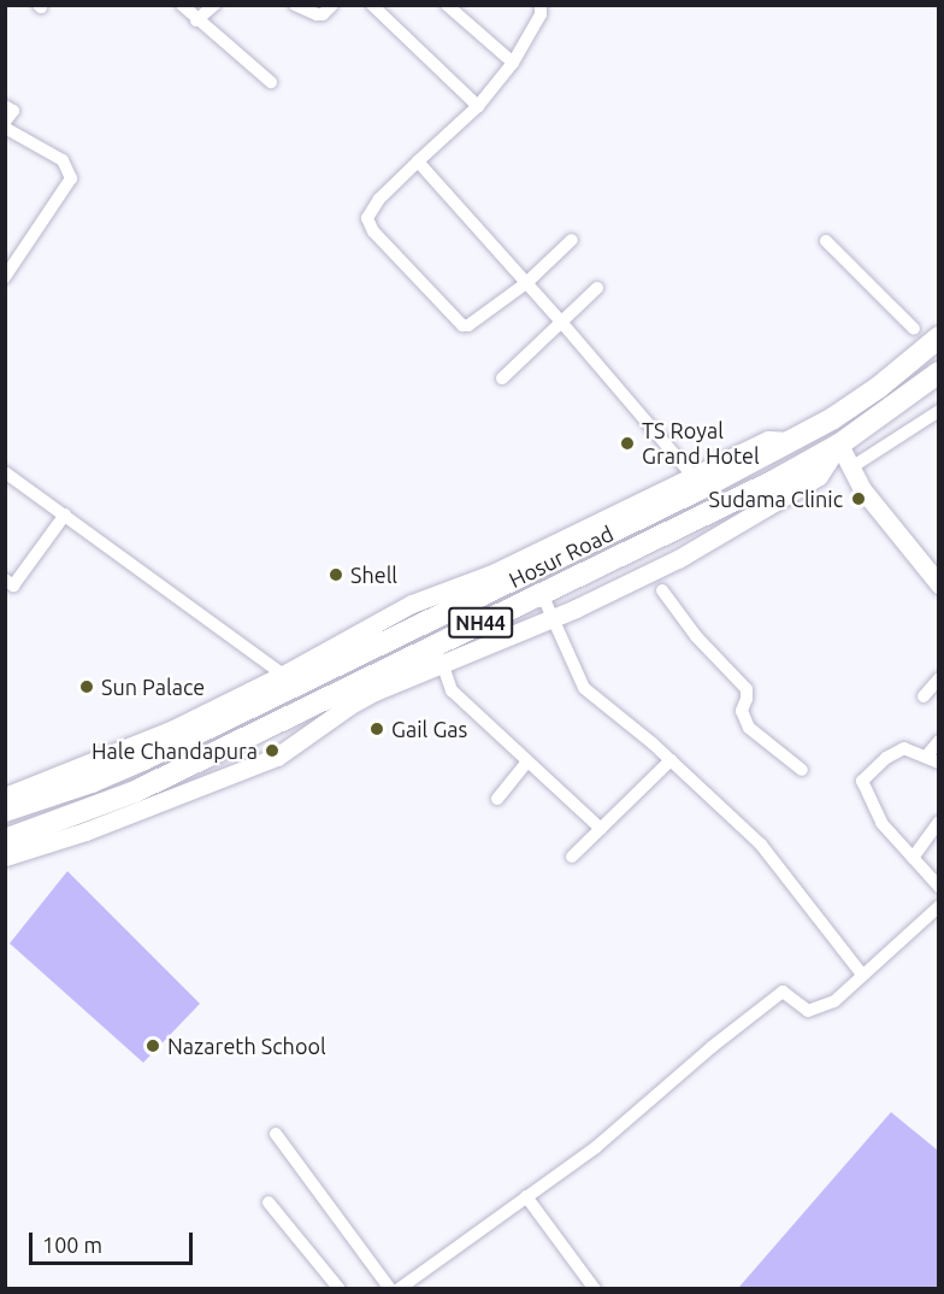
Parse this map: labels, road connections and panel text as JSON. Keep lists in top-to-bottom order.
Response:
{
  "streets": {
    "highway": ["Hosur Road", "NH44"]
  },
  "places": [
    "TS Royal Grand Hotel",
    "Sudama Clinic",
    "Shell",
    "Sun Palace",
    "Gail Gas",
    "Hale Chandapura",
    "Nazareth School"
  ],
  "scale_bar": "100 m"
}
